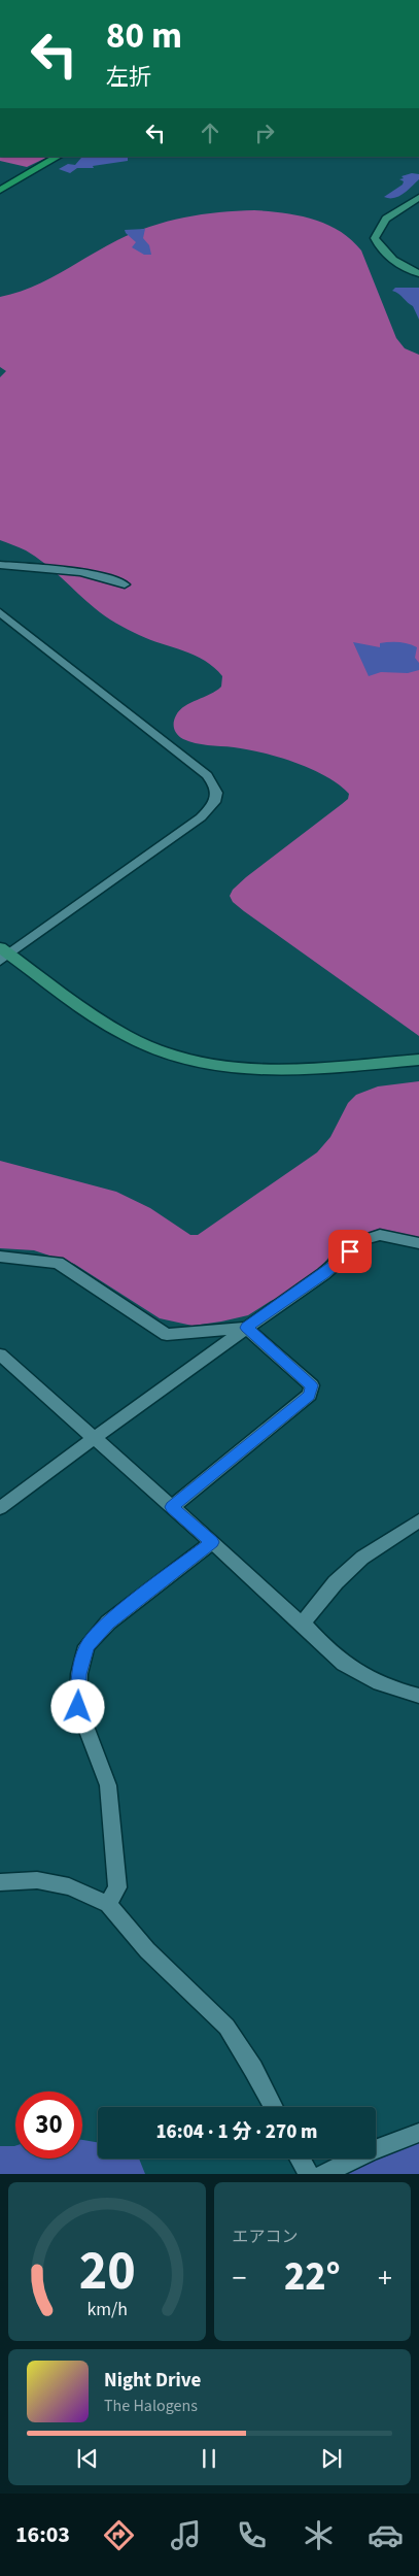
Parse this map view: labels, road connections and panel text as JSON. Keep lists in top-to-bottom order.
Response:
{
  "page": {
    "turn": ["80 m", "左折"],
    "limit": "30",
    "trip": "16:04 · 1 分 · 270 m",
    "tile": "エアコン",
    "heat": ["−", "22°", "+"],
    "song": ["Night Drive", "The Halogens"],
    "tabs": "16:03",
    "gauge": ["20", "km/h"]
  }
}
